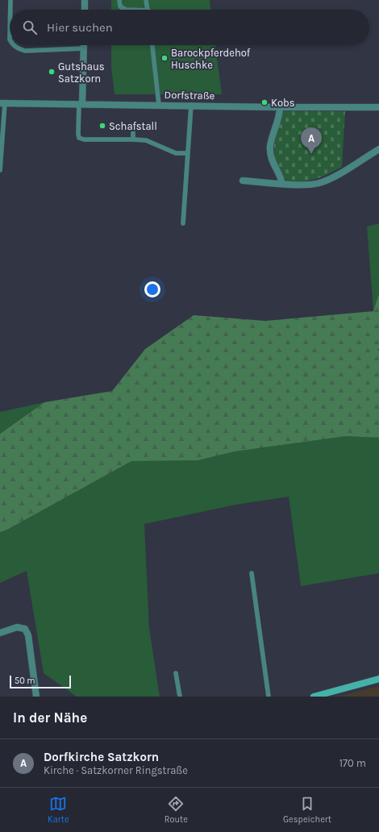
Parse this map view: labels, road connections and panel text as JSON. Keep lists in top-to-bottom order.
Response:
{
  "streets": {
    "street": ["Dorfstraße"]
  },
  "places": [
    "Barockpferdehof Huschke",
    "Gutshaus Satzkorn",
    "Kobs",
    "Schafstall"
  ],
  "scale_bar": "50 m",
  "page": {
    "search": "Hier suchen",
    "pins": "A",
    "scale": "50 m",
    "heading": "In der Nähe",
    "list": [
      {
        "mark": "A",
        "name": "Dorfkirche Satzkorn",
        "note": "Kirche · Satzkorner Ringstraße",
        "value": "170 m"
      }
    ],
    "nav": ["Karte", "Route", "Gespeichert"]
  }
}
